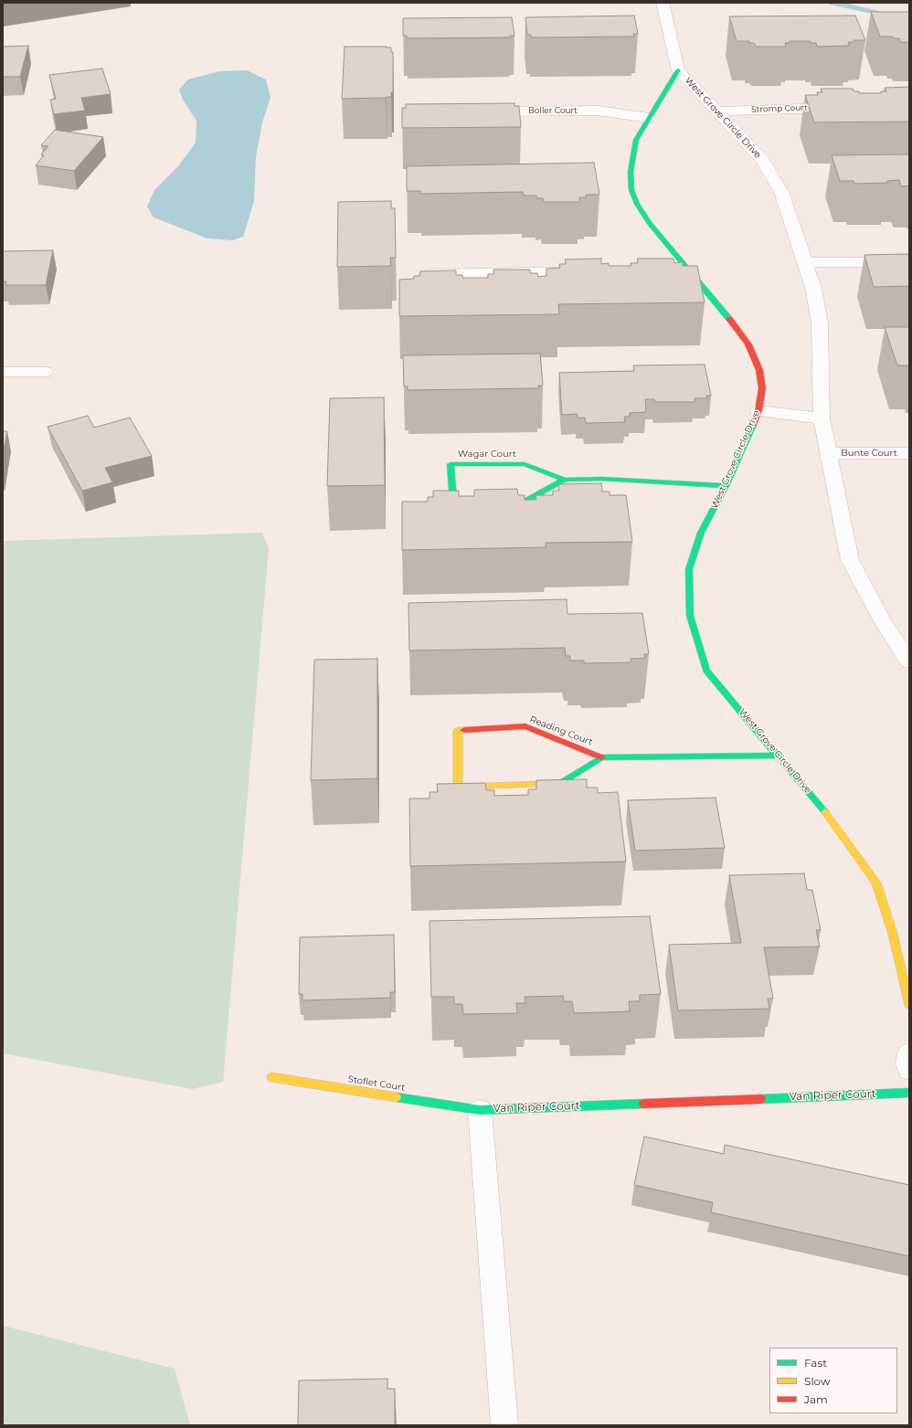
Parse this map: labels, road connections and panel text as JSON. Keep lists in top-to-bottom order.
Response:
{
  "streets": {
    "street": [
      "Stromp Court",
      "Boller Court",
      "West Grove Circle Drive",
      "Bunte Court",
      "Wagar Court",
      "Reading Court",
      "Stoflet Court",
      "Van Riper Court"
    ]
  },
  "crossings": [
    ["Stromp Court", "West Grove Circle Drive"],
    ["Boller Court", "West Grove Circle Drive"],
    ["West Grove Circle Drive", "Bunte Court"],
    ["West Grove Circle Drive", "Wagar Court"],
    ["West Grove Circle Drive", "Reading Court"],
    ["Stoflet Court", "Van Riper Court"]
  ],
  "legend": ["Fast", "Slow", "Jam"]
}
